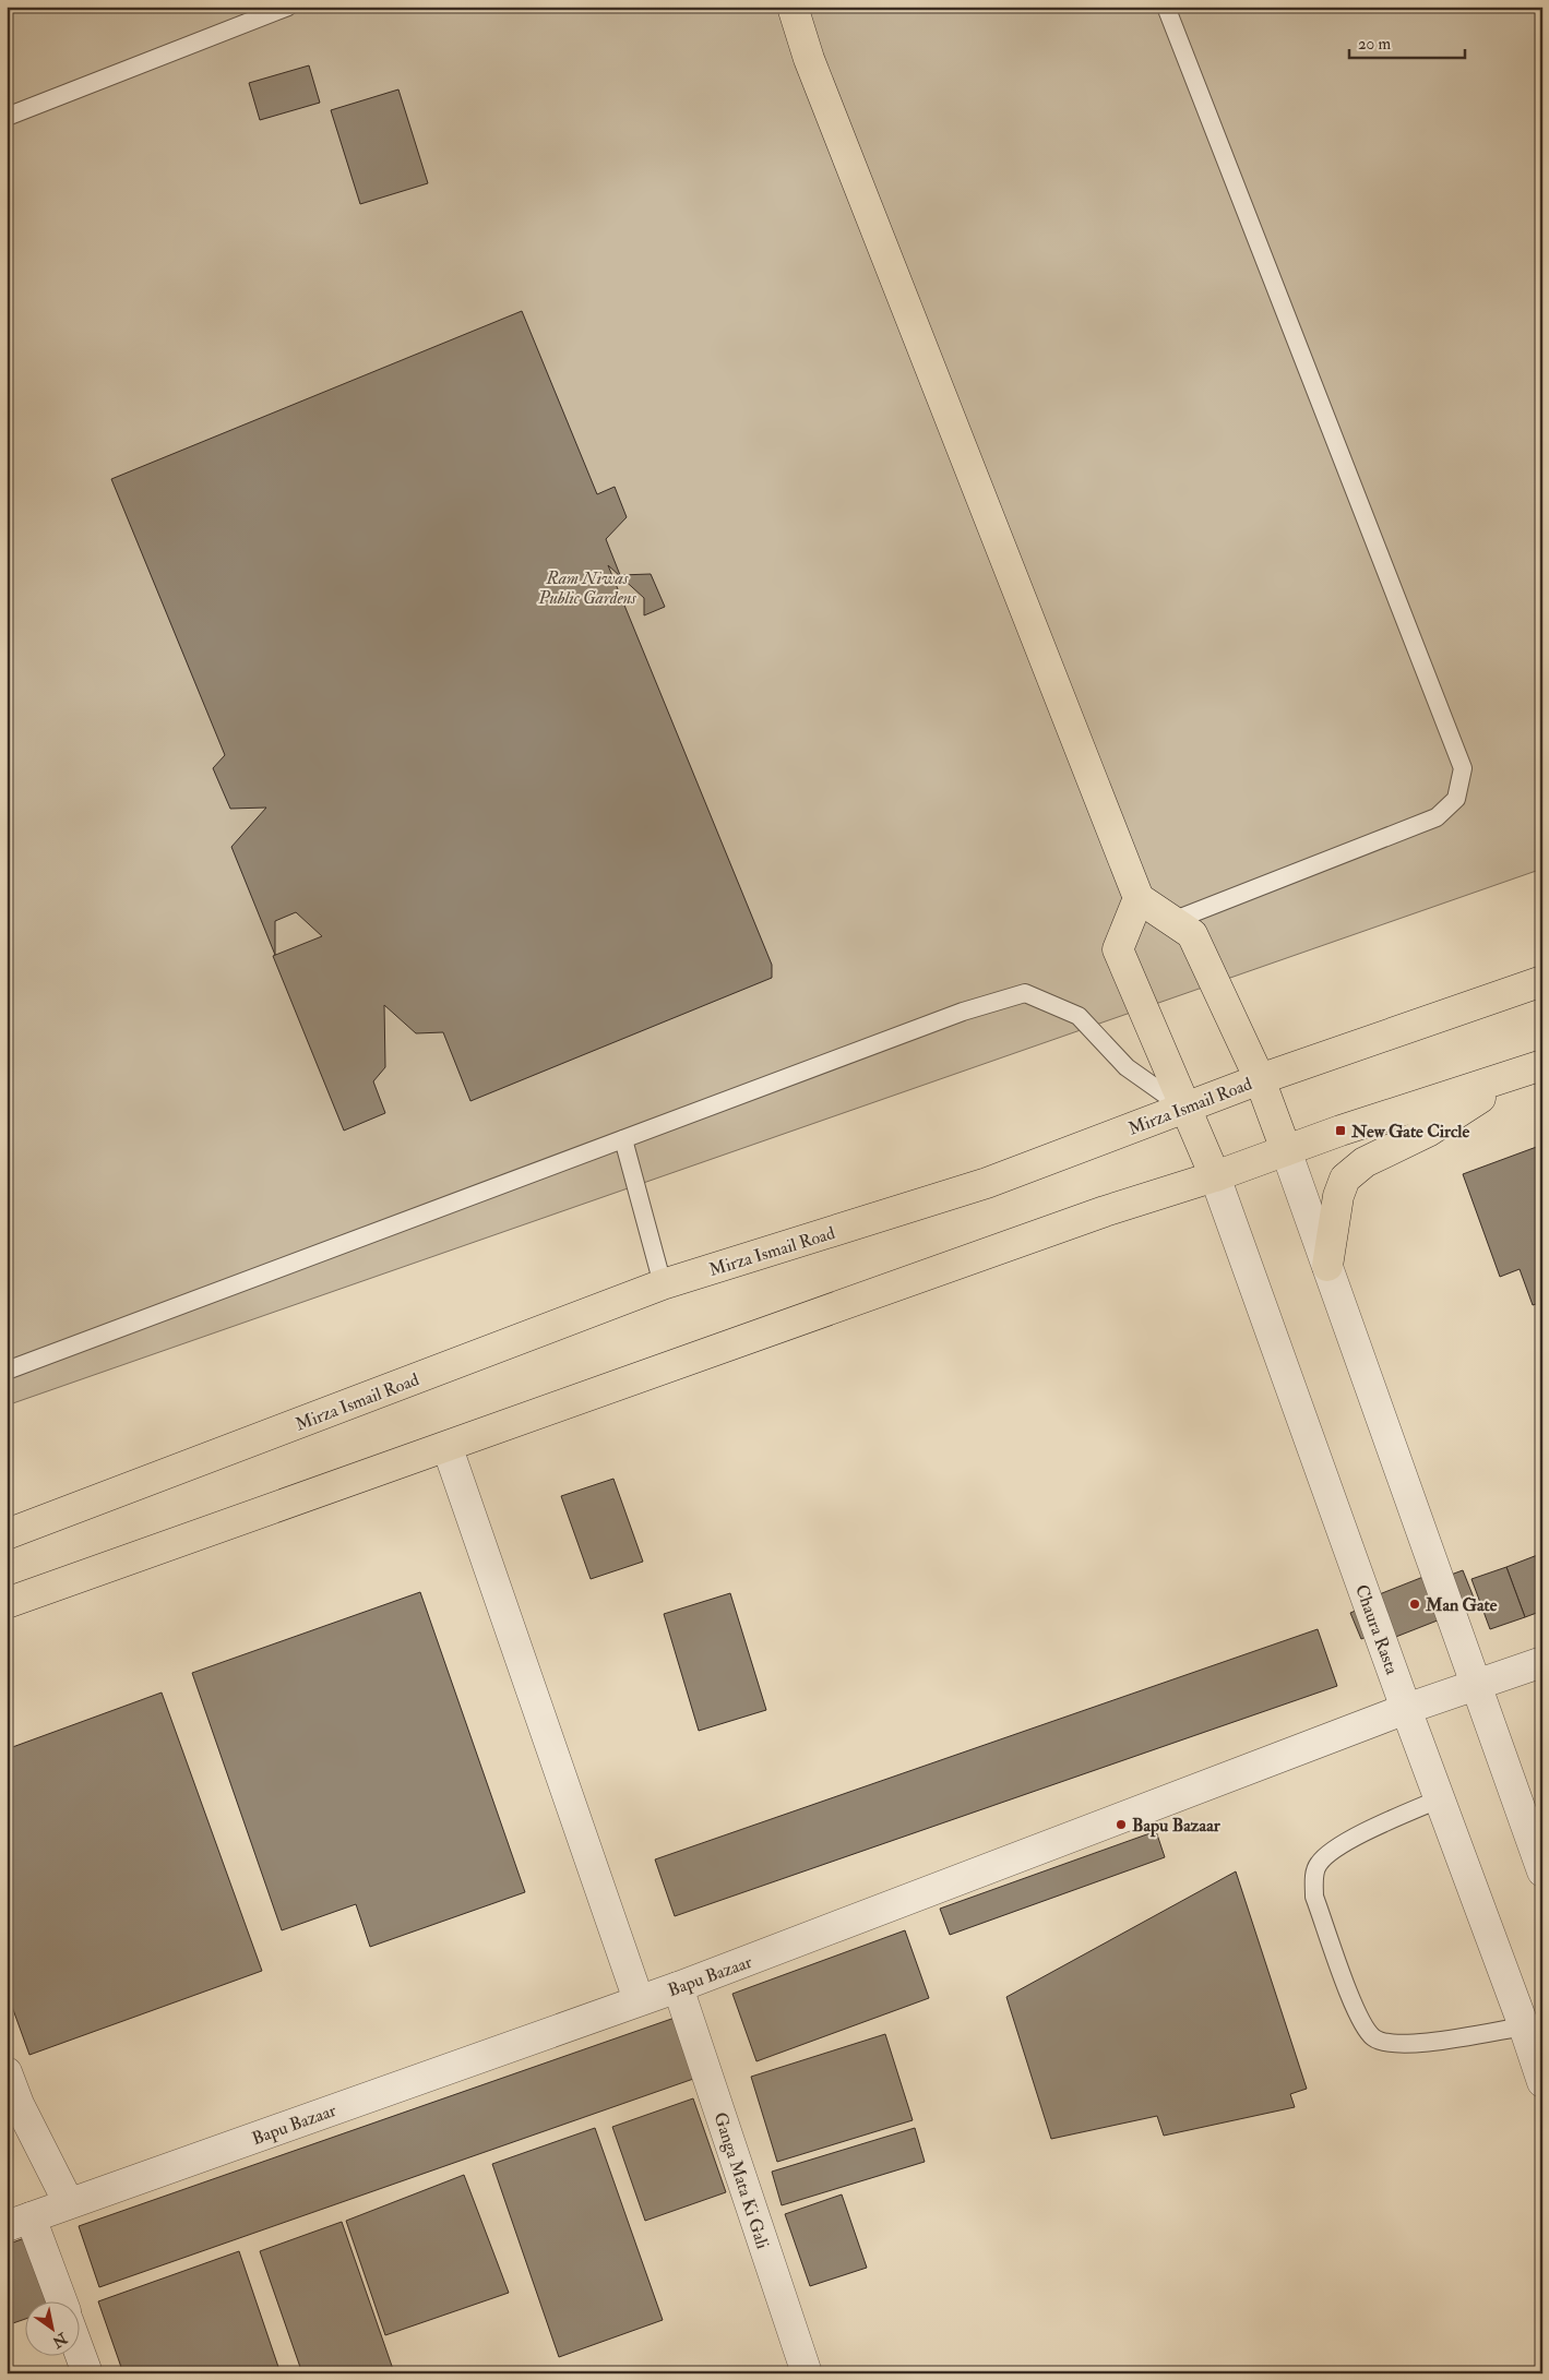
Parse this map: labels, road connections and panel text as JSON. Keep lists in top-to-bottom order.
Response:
{
  "streets": {
    "main road": ["Mirza Ismail Road"],
    "street": ["Chaura Rasta", "Bapu Bazaar", "Ganga Mata Ki Gali"]
  },
  "crossings": [
    ["Chaura Rasta", "Bapu Bazaar"],
    ["Bapu Bazaar", "Ganga Mata Ki Gali"]
  ],
  "parks": ["Ram Niwas Public Gardens"],
  "places": {
    "transit": ["New Gate Circle"],
    "other": ["Man Gate", "Bapu Bazaar"]
  },
  "scale_bar": "20 m",
  "north": "bottom right"
}
